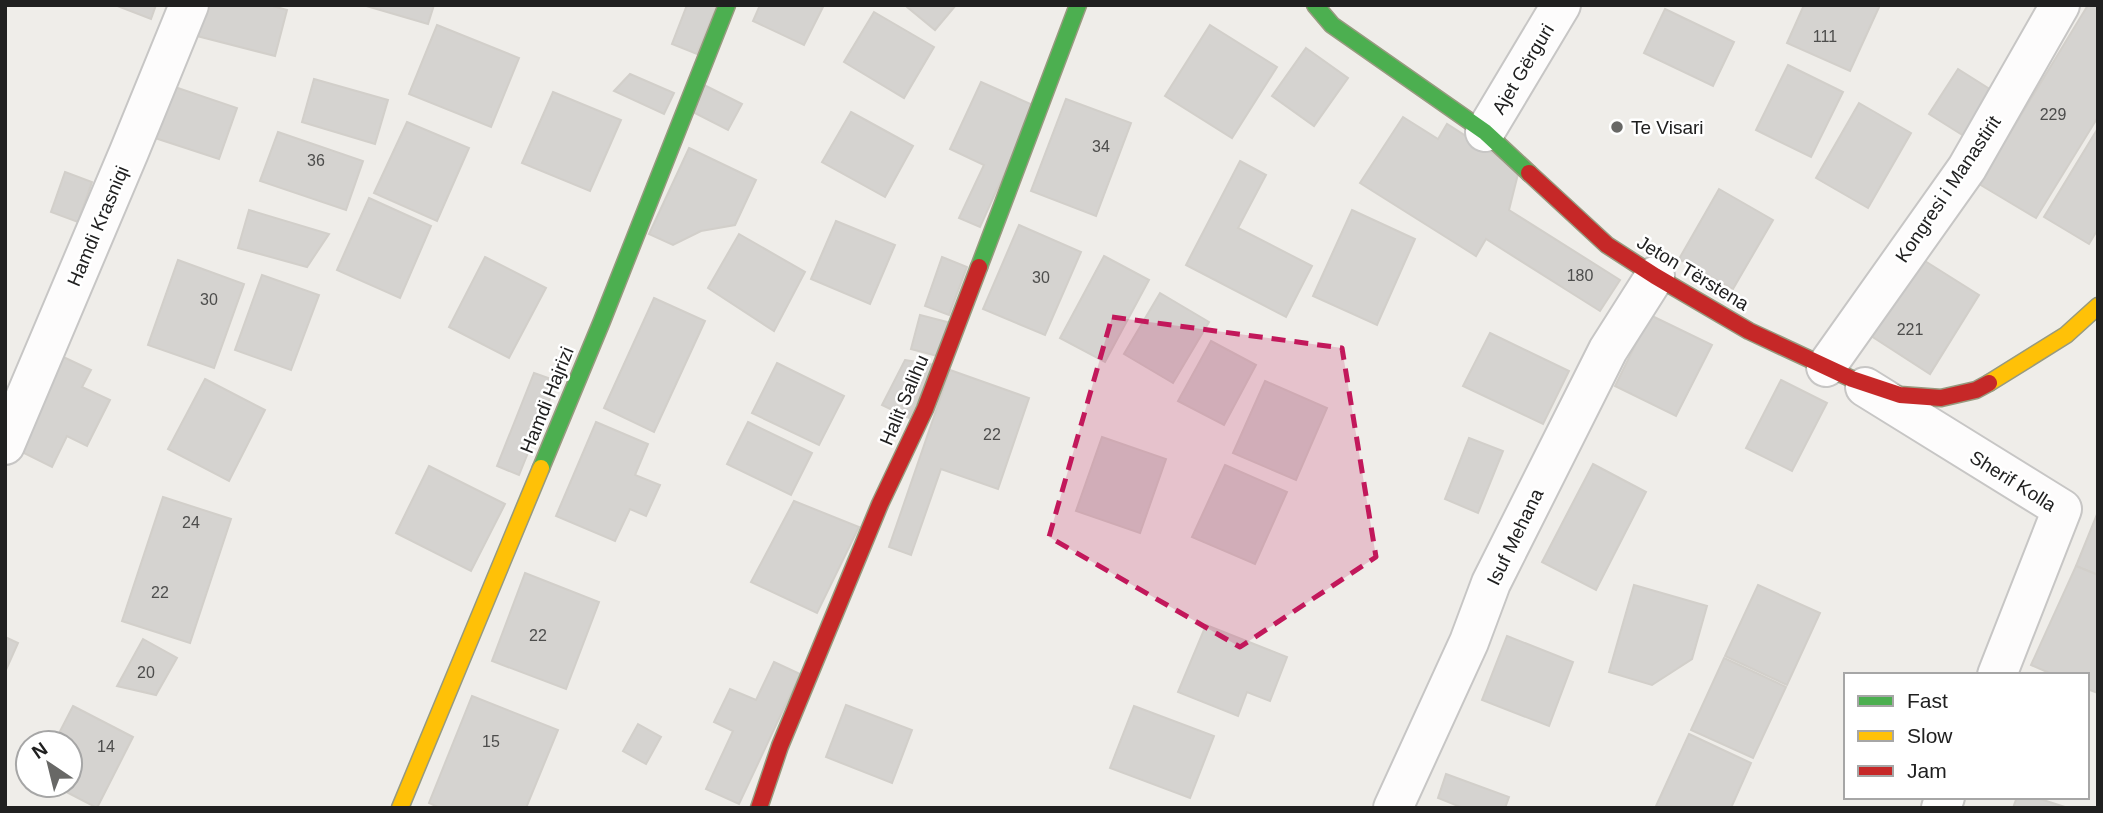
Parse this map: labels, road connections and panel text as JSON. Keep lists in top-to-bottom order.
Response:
{
  "streets": {
    "street": [
      "Ajet Gërguri",
      "Kongresi i Manastirit",
      "Hamdi Krasniqi",
      "Jeton Tërstena",
      "Hamdi Hajrizi",
      "Halit Salihu",
      "Sherif Kolla",
      "Isuf Mehana"
    ]
  },
  "crossings": [
    ["Ajet Gërguri", "Jeton Tërstena"],
    ["Kongresi i Manastirit", "Jeton Tërstena"],
    ["Kongresi i Manastirit", "Sherif Kolla"],
    ["Jeton Tërstena", "Sherif Kolla"],
    ["Jeton Tërstena", "Isuf Mehana"]
  ],
  "places": ["Te Visari"],
  "house_numbers": [
    "111",
    "229",
    "34",
    "36",
    "180",
    "30",
    "30",
    "221",
    "22",
    "24",
    "22",
    "22",
    "20",
    "15",
    "14"
  ],
  "legend": ["Fast", "Slow", "Jam"],
  "north": "top left"
}
